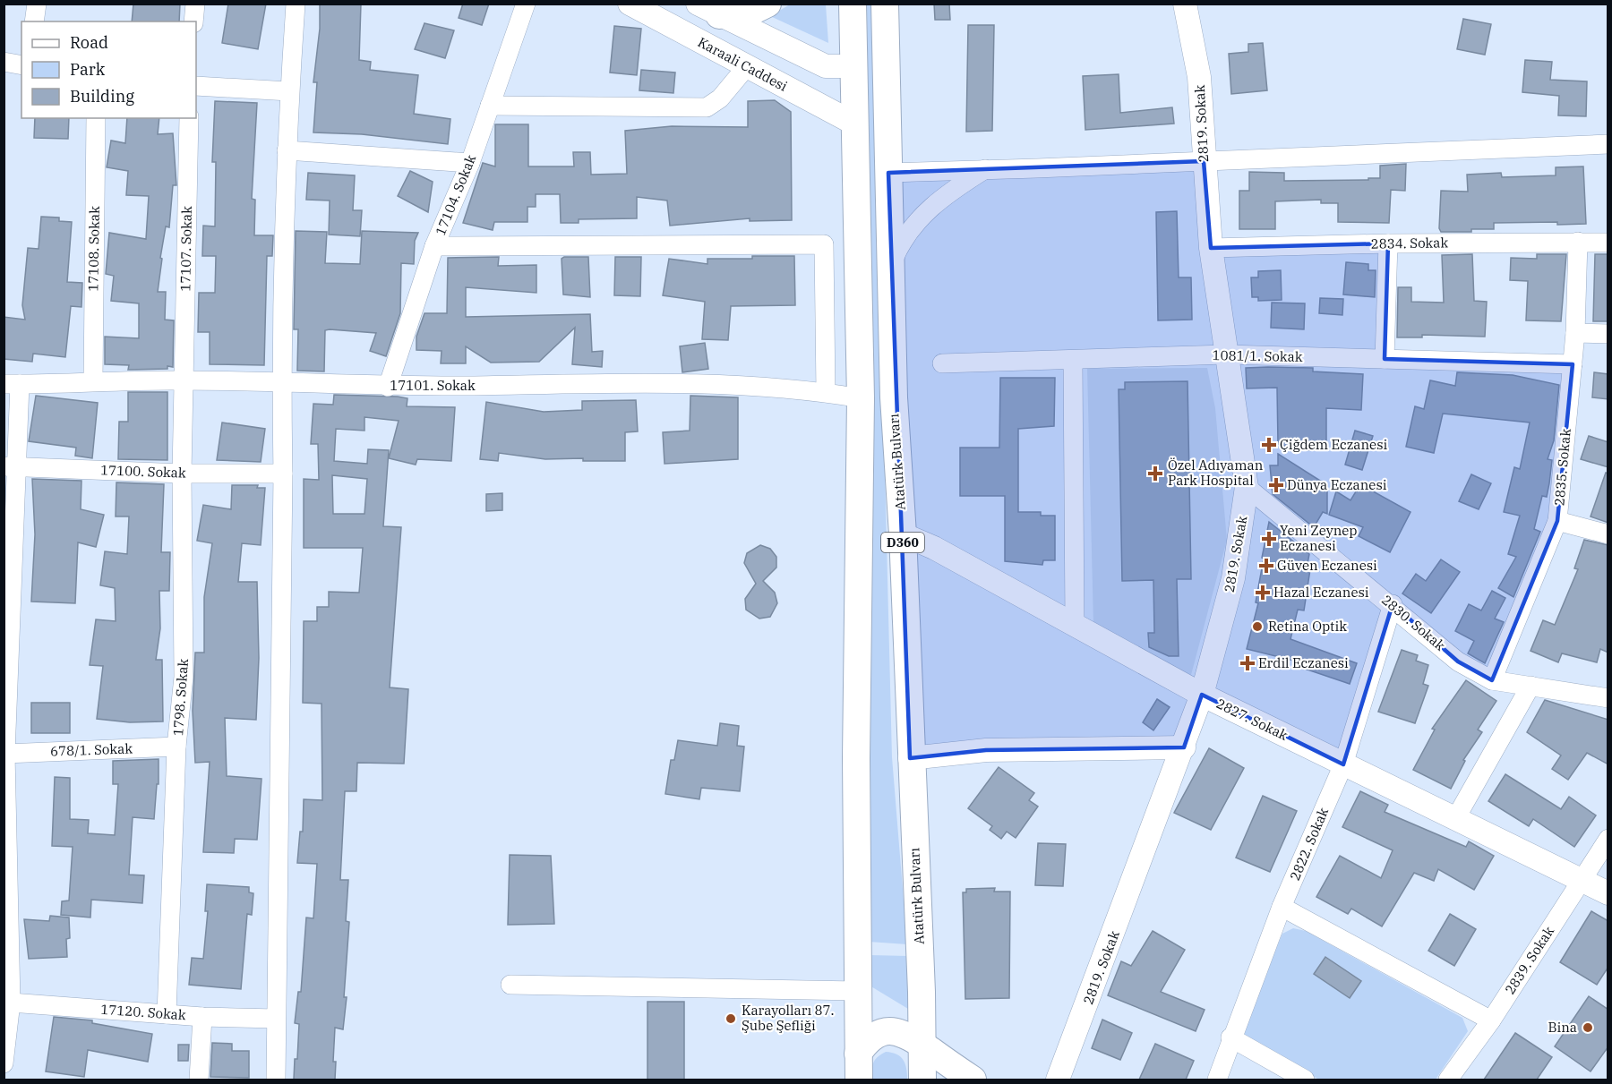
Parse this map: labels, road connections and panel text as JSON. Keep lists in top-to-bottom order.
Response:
{
  "streets": {
    "highway": ["Atatürk Bulvarı", "D360"],
    "main road": ["Karaali Caddesi", "2819. Sokak", "2827. Sokak"],
    "street": [
      "17104. Sokak",
      "2834. Sokak",
      "17108. Sokak",
      "17107. Sokak",
      "1081/1. Sokak",
      "17101. Sokak",
      "2835. Sokak",
      "17100. Sokak",
      "2830. Sokak",
      "1798. Sokak",
      "678/1. Sokak",
      "2822. Sokak",
      "2839. Sokak",
      "17120. Sokak"
    ]
  },
  "crossings": [
    ["2819. Sokak", "2834. Sokak"],
    ["2819. Sokak", "1081/1. Sokak"],
    ["2819. Sokak", "2830. Sokak"],
    ["2819. Sokak", "2827. Sokak"],
    ["17104. Sokak", "17101. Sokak"],
    ["2834. Sokak", "2835. Sokak"],
    ["17108. Sokak", "17101. Sokak"],
    ["17107. Sokak", "17101. Sokak"],
    ["17107. Sokak", "1798. Sokak"],
    ["1081/1. Sokak", "2835. Sokak"],
    ["17101. Sokak", "1798. Sokak"],
    ["Atatürk Bulvarı", "2827. Sokak"],
    ["2835. Sokak", "2830. Sokak"],
    ["17100. Sokak", "1798. Sokak"],
    ["2830. Sokak", "2822. Sokak"],
    ["1798. Sokak", "678/1. Sokak"],
    ["1798. Sokak", "17120. Sokak"],
    ["2827. Sokak", "2822. Sokak"],
    ["2827. Sokak", "2839. Sokak"]
  ],
  "places": {
    "health": [
      "Çiğdem Eczanesi",
      "Özel Adıyaman Park Hospital",
      "Dünya Eczanesi",
      "Yeni Zeynep Eczanesi",
      "Güven Eczanesi",
      "Hazal Eczanesi",
      "Erdil Eczanesi"
    ],
    "other": ["Retina Optik", "Karayolları 87. Şube Şefliği", "Bina"]
  },
  "legend": ["Road", "Park", "Building"]
}
